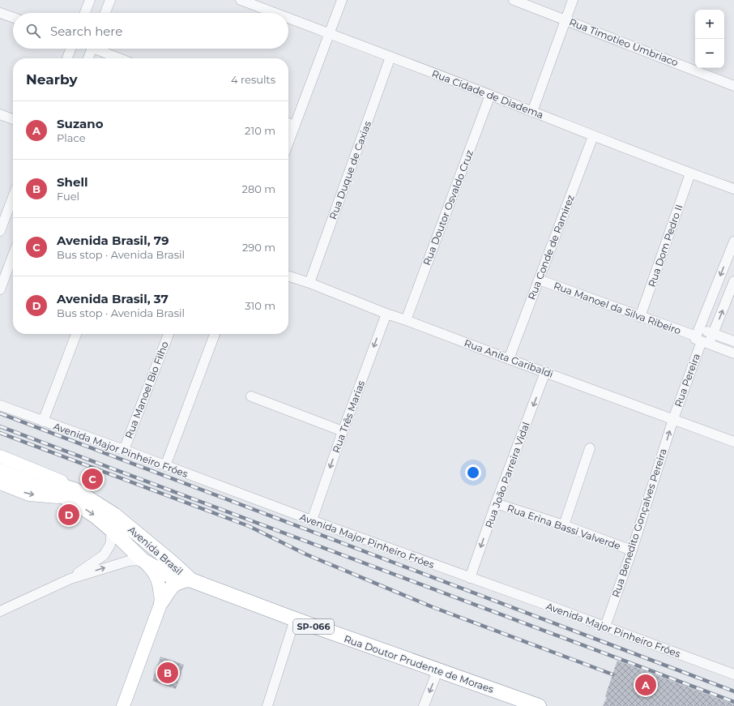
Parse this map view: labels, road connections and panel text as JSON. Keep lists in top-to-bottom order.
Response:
{
  "streets": {
    "highway": ["Avenida Brasil", "SP-066", "Rua Doutor Prudente de Moraes"],
    "street": [
      "Rua Timotieo Umbriaco",
      "Rua Cidade de Diadema",
      "Rua Duque de Caxias",
      "Rua Doutor Osvaldo Cruz",
      "Rua Dom Pedro II",
      "Rua Conde de Ramirez",
      "Rua Manoel da Silva Ribeiro",
      "Rua Anita Garibaldi",
      "Rua Pereira",
      "Rua Manoel Bio Filho",
      "Rua Três Marias",
      "Avenida Major Pinheiro Fróes",
      "Rua João Parreira Vidal",
      "Rua Benedito Gonçalves Pereira",
      "Rua Erina Bassi Valverde"
    ]
  },
  "crossings": [
    ["Rua Cidade de Diadema", "Rua Duque de Caxias"],
    ["Rua Cidade de Diadema", "Rua Doutor Osvaldo Cruz"],
    ["Rua Cidade de Diadema", "Rua Dom Pedro II"],
    ["Rua Cidade de Diadema", "Rua Conde de Ramirez"],
    ["Rua Duque de Caxias", "Rua Anita Garibaldi"],
    ["Rua Doutor Osvaldo Cruz", "Rua Anita Garibaldi"],
    ["Rua Dom Pedro II", "Rua Manoel da Silva Ribeiro"],
    ["Rua Conde de Ramirez", "Rua Manoel da Silva Ribeiro"],
    ["Rua Conde de Ramirez", "Rua Anita Garibaldi"],
    ["Rua Manoel da Silva Ribeiro", "Rua Pereira"],
    ["Rua Anita Garibaldi", "Rua Pereira"],
    ["Rua Anita Garibaldi", "Rua Três Marias"],
    ["Rua Anita Garibaldi", "Rua João Parreira Vidal"],
    ["Rua Anita Garibaldi", "Rua Benedito Gonçalves Pereira"],
    ["Rua Pereira", "Rua Benedito Gonçalves Pereira"],
    ["Rua Manoel Bio Filho", "Avenida Major Pinheiro Fróes"],
    ["Rua Três Marias", "Avenida Major Pinheiro Fróes"],
    ["Avenida Major Pinheiro Fróes", "Rua João Parreira Vidal"],
    ["Avenida Major Pinheiro Fróes", "Rua Benedito Gonçalves Pereira"],
    ["Rua João Parreira Vidal", "Rua Erina Bassi Valverde"],
    ["Rua Benedito Gonçalves Pereira", "Rua Erina Bassi Valverde"],
    ["Avenida Brasil", "Rua Doutor Prudente de Moraes"]
  ],
  "one_way": ["Rua Três Marias"],
  "page": {
    "map_buttons": ["+", "−"],
    "search": "Search here",
    "heading": ["Nearby", "4 results"],
    "list": [
      {
        "mark": "A",
        "name": "Suzano",
        "note": "Place",
        "value": "210 m"
      },
      {
        "mark": "B",
        "name": "Shell",
        "note": "Fuel",
        "value": "280 m"
      },
      {
        "mark": "C",
        "name": "Avenida Brasil, 79",
        "note": "Bus stop · Avenida Brasil",
        "value": "290 m"
      },
      {
        "mark": "D",
        "name": "Avenida Brasil, 37",
        "note": "Bus stop · Avenida Brasil",
        "value": "310 m"
      }
    ],
    "pins": [
      "C",
      "D",
      "B",
      "A"
    ]
  }
}
